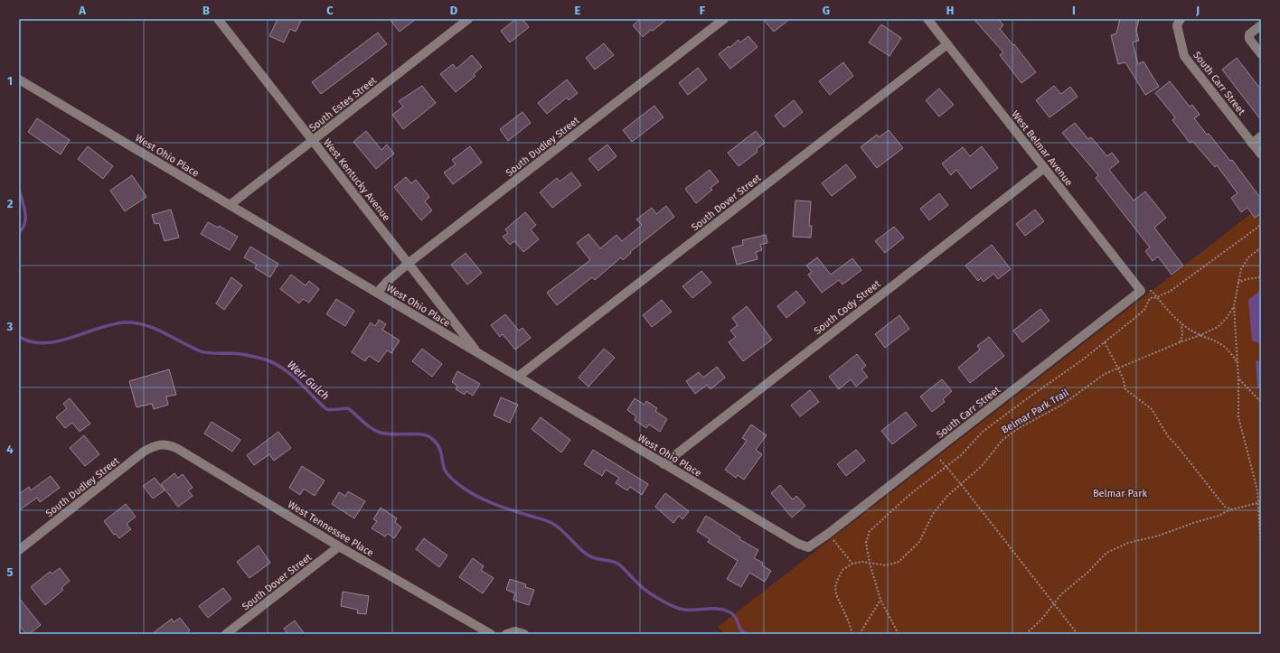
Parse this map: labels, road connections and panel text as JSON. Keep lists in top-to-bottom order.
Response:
{
  "streets": {
    "street": [
      "South Carr Street",
      "South Estes Street",
      "South Dudley Street",
      "West Belmar Avenue",
      "West Ohio Place",
      "West Kentucky Avenue",
      "South Dover Street",
      "South Cody Street",
      "West Tennessee Place"
    ],
    "path": ["Belmar Park Trail"]
  },
  "crossings": [
    ["South Carr Street", "West Belmar Avenue"],
    ["South Carr Street", "West Ohio Place"],
    ["South Estes Street", "West Ohio Place"],
    ["South Estes Street", "West Kentucky Avenue"],
    ["South Dudley Street", "West Ohio Place"],
    ["South Dudley Street", "West Kentucky Avenue"],
    ["South Dudley Street", "West Tennessee Place"],
    ["West Belmar Avenue", "South Dover Street"],
    ["West Belmar Avenue", "South Cody Street"],
    ["West Ohio Place", "West Kentucky Avenue"],
    ["West Ohio Place", "South Dover Street"],
    ["West Ohio Place", "South Cody Street"],
    ["South Dover Street", "West Tennessee Place"]
  ],
  "water": ["Weir Gulch"],
  "parks": ["Belmar Park"],
  "grid": {
    "columns": [
      "A",
      "B",
      "C",
      "D",
      "E",
      "F",
      "G",
      "H",
      "I",
      "J"
    ],
    "rows": [
      "1",
      "2",
      "3",
      "4",
      "5"
    ]
  }
}
